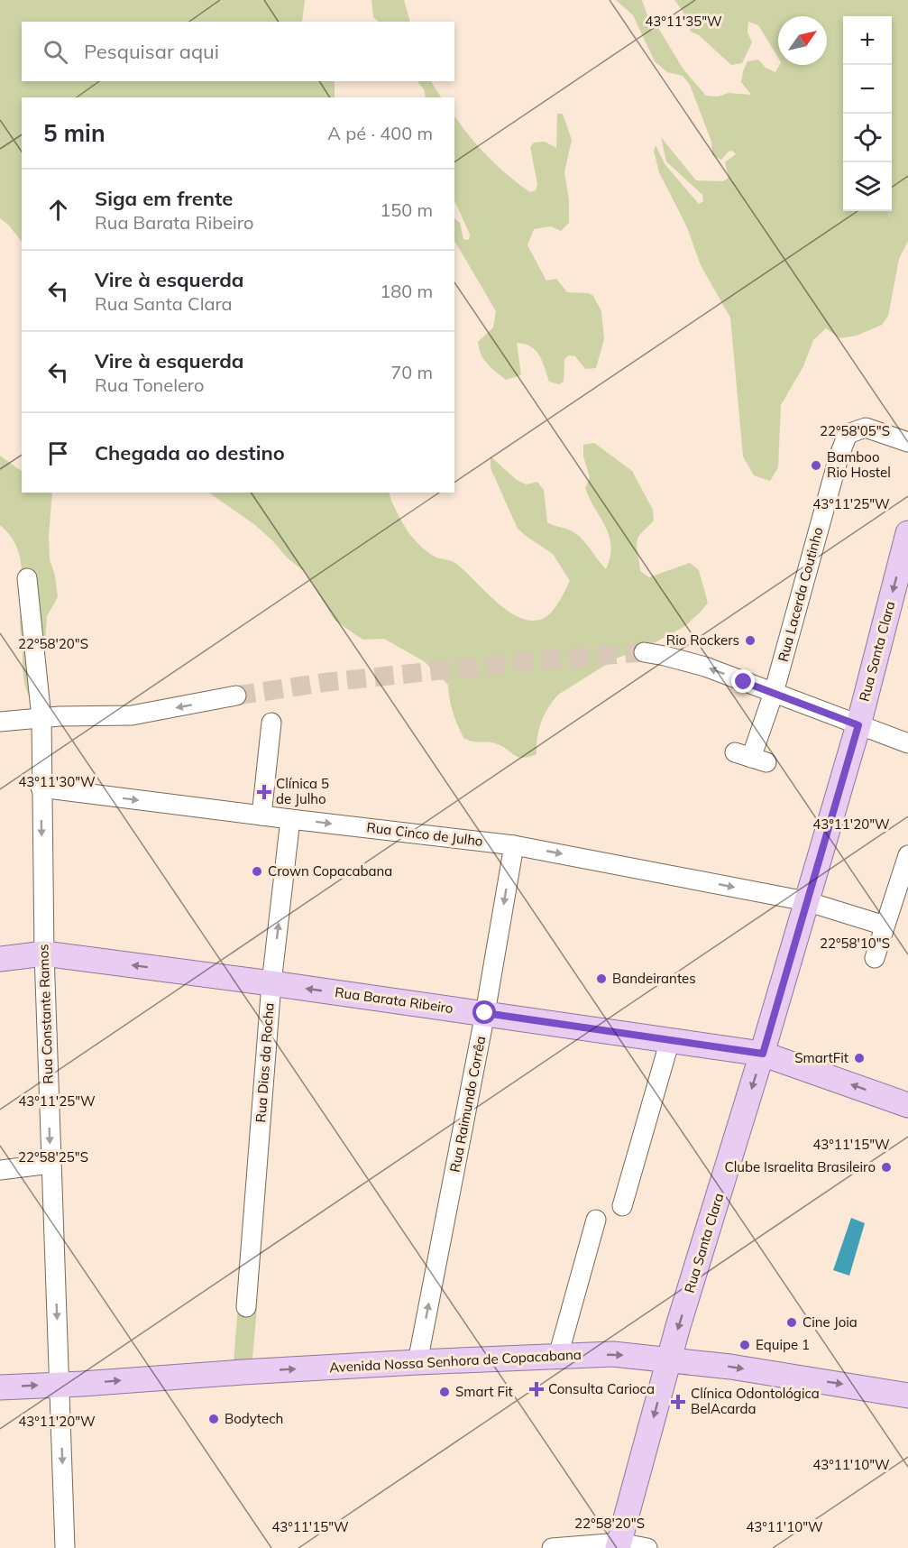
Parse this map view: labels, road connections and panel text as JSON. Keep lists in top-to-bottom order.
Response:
{
  "streets": {
    "main road": ["Rua Santa Clara", "Rua Barata Ribeiro", "Avenida Nossa Senhora de Copacabana"],
    "street": [
      "Rua Lacerda Coutinho",
      "Rua Cinco de Julho",
      "Rua Constante Ramos",
      "Rua Dias da Rocha",
      "Rua Raimundo Corrêa"
    ]
  },
  "crossings": [
    ["Rua Santa Clara", "Rua Cinco de Julho"],
    ["Rua Santa Clara", "Rua Barata Ribeiro"],
    ["Rua Santa Clara", "Avenida Nossa Senhora de Copacabana"],
    ["Rua Cinco de Julho", "Rua Constante Ramos"],
    ["Rua Cinco de Julho", "Rua Dias da Rocha"],
    ["Rua Cinco de Julho", "Rua Raimundo Corrêa"],
    ["Rua Barata Ribeiro", "Rua Constante Ramos"],
    ["Rua Barata Ribeiro", "Rua Dias da Rocha"],
    ["Rua Barata Ribeiro", "Rua Raimundo Corrêa"],
    ["Rua Constante Ramos", "Avenida Nossa Senhora de Copacabana"],
    ["Rua Raimundo Corrêa", "Avenida Nossa Senhora de Copacabana"]
  ],
  "one_way": [
    "Rua Santa Clara",
    "Rua Cinco de Julho",
    "Rua Barata Ribeiro",
    "Rua Constante Ramos",
    "Avenida Nossa Senhora de Copacabana"
  ],
  "places": {
    "other": [
      "Bamboo Rio Hostel",
      "Rio Rockers",
      "Crown Copacabana",
      "Bandeirantes",
      "SmartFit",
      "Clube Israelita Brasileiro",
      "Cine Joia",
      "Equipe 1",
      "Smart Fit",
      "Bodytech"
    ],
    "health": ["Clínica 5 de Julho", "Consulta Carioca", "Clínica Odontológica BelAcarda"]
  },
  "north": "top right",
  "page": {
    "map_buttons": ["+", "−"],
    "search": "Pesquisar aqui",
    "heading": ["5 min", "A pé · 400 m"],
    "list": [
      ["Siga em frente", "Rua Barata Ribeiro", "150 m"],
      ["Vire à esquerda", "Rua Santa Clara", "180 m"],
      ["Vire à esquerda", "Rua Tonelero", "70 m"],
      "Chegada ao destino"
    ]
  },
  "coordinates": [
    "43°11'35\"W",
    "22°58'05\"S",
    "43°11'25\"W",
    "22°58'20\"S",
    "43°11'30\"W",
    "43°11'20\"W",
    "22°58'10\"S",
    "43°11'15\"W",
    "22°58'25\"S",
    "43°11'10\"W"
  ]
}
